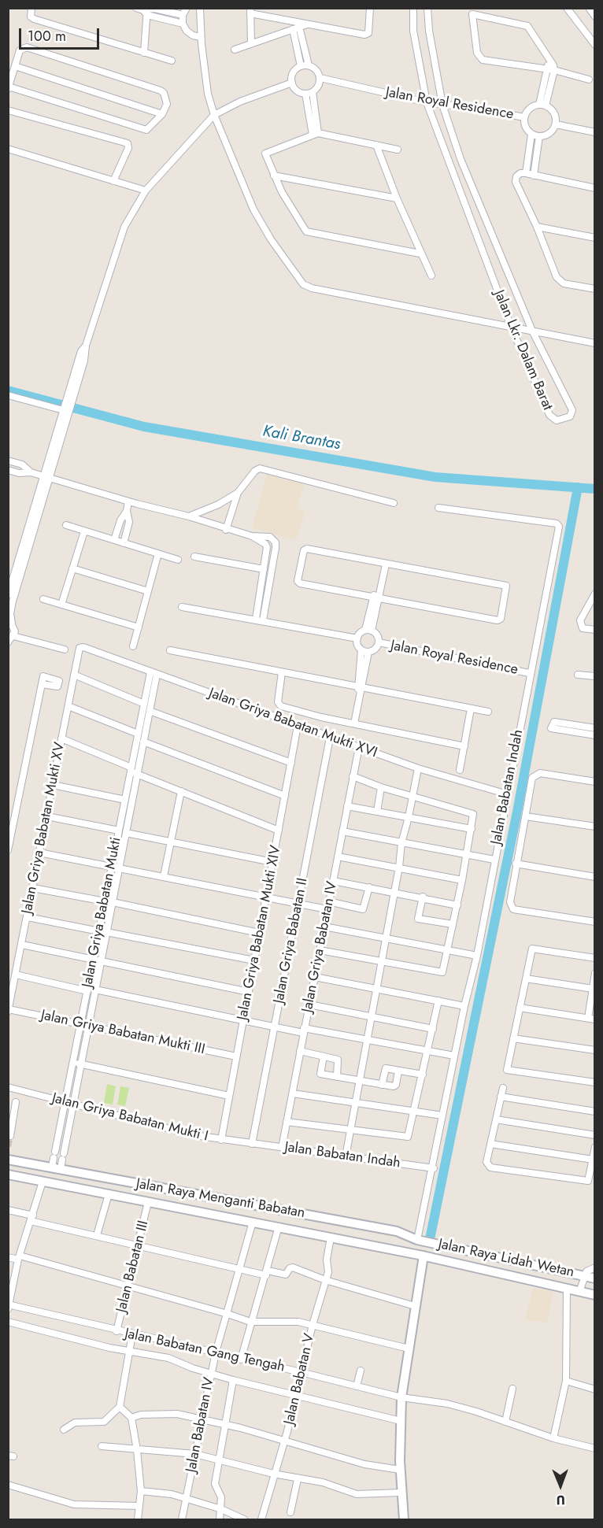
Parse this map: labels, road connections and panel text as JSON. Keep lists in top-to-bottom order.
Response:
{
  "streets": {
    "main road": ["Jalan Raya Menganti Babatan", "Jalan Raya Lidah Wetan"],
    "street": [
      "Jalan Royal Residence",
      "Jalan Lkr. Dalam Barat",
      "Jalan Griya Babatan Mukti XVI",
      "Jalan Babatan Indah",
      "Jalan Griya Babatan Mukti XV",
      "Jalan Griya Babatan Mukti",
      "Jalan Griya Babatan Mukti XIV",
      "Jalan Griya Babatan II",
      "Jalan Griya Babatan IV",
      "Jalan Griya Babatan Mukti III",
      "Jalan Griya Babatan Mukti I",
      "Jalan Babatan III",
      "Jalan Babatan Gang Tengah",
      "Jalan Babatan V",
      "Jalan Babatan IV"
    ]
  },
  "crossings": [
    ["Jalan Royal Residence", "Jalan Lkr. Dalam Barat"],
    ["Jalan Royal Residence", "Jalan Babatan Indah"],
    ["Jalan Griya Babatan Mukti XVI", "Jalan Babatan Indah"],
    ["Jalan Griya Babatan Mukti XVI", "Jalan Griya Babatan Mukti XV"],
    ["Jalan Griya Babatan Mukti XVI", "Jalan Griya Babatan Mukti"],
    ["Jalan Griya Babatan Mukti XVI", "Jalan Griya Babatan Mukti XIV"],
    ["Jalan Griya Babatan Mukti XVI", "Jalan Griya Babatan II"],
    ["Jalan Griya Babatan Mukti XVI", "Jalan Griya Babatan IV"],
    ["Jalan Babatan Indah", "Jalan Griya Babatan II"],
    ["Jalan Babatan Indah", "Jalan Griya Babatan IV"],
    ["Jalan Babatan Indah", "Jalan Griya Babatan Mukti I"],
    ["Jalan Babatan Indah", "Jalan Raya Menganti Babatan"],
    ["Jalan Babatan Indah", "Jalan Raya Lidah Wetan"],
    ["Jalan Griya Babatan Mukti XV", "Jalan Griya Babatan Mukti III"],
    ["Jalan Griya Babatan Mukti", "Jalan Griya Babatan Mukti III"],
    ["Jalan Griya Babatan Mukti", "Jalan Griya Babatan Mukti I"],
    ["Jalan Griya Babatan Mukti", "Jalan Raya Menganti Babatan"],
    ["Jalan Griya Babatan Mukti XIV", "Jalan Griya Babatan Mukti III"],
    ["Jalan Griya Babatan Mukti XIV", "Jalan Griya Babatan Mukti I"],
    ["Jalan Griya Babatan II", "Jalan Griya Babatan Mukti I"],
    ["Jalan Raya Menganti Babatan", "Jalan Raya Lidah Wetan"],
    ["Jalan Raya Menganti Babatan", "Jalan Babatan III"],
    ["Jalan Raya Menganti Babatan", "Jalan Babatan V"],
    ["Jalan Raya Menganti Babatan", "Jalan Babatan IV"],
    ["Jalan Babatan III", "Jalan Babatan Gang Tengah"],
    ["Jalan Babatan Gang Tengah", "Jalan Babatan V"],
    ["Jalan Babatan Gang Tengah", "Jalan Babatan IV"]
  ],
  "water": ["Kali Brantas"],
  "scale_bar": "100 m",
  "north": "bottom"
}
